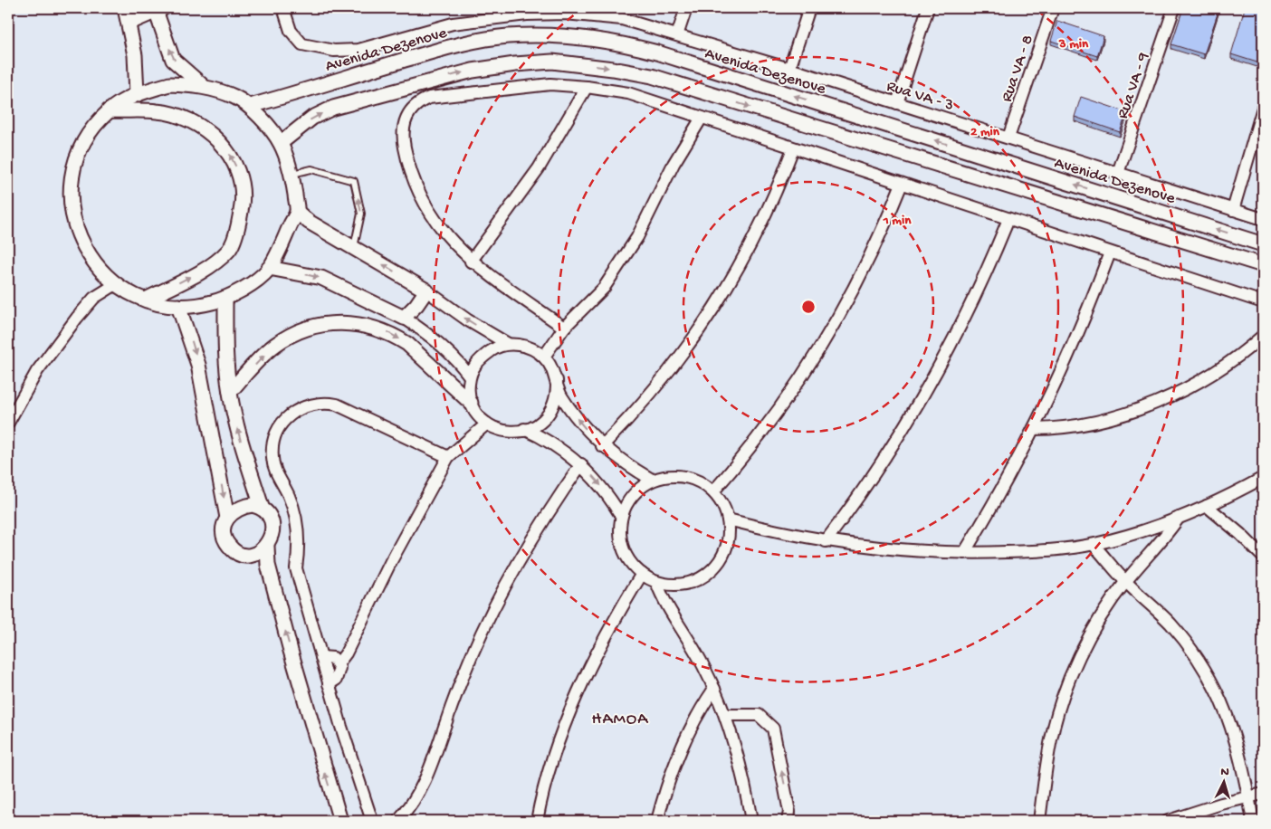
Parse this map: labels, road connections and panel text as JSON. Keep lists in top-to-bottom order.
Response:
{
  "streets": {
    "street": [
      "Avenida Dezenove",
      "Rua VA - 8",
      "Rua VA - 9",
      "Rua VA - 3"
    ]
  },
  "crossings": [
    ["Rua VA - 8", "Rua VA - 3"],
    ["Rua VA - 9", "Rua VA - 3"]
  ],
  "districts": ["HAMOA"],
  "north": "top",
  "rings": ["3 min", "2 min", "1 min"]
}
